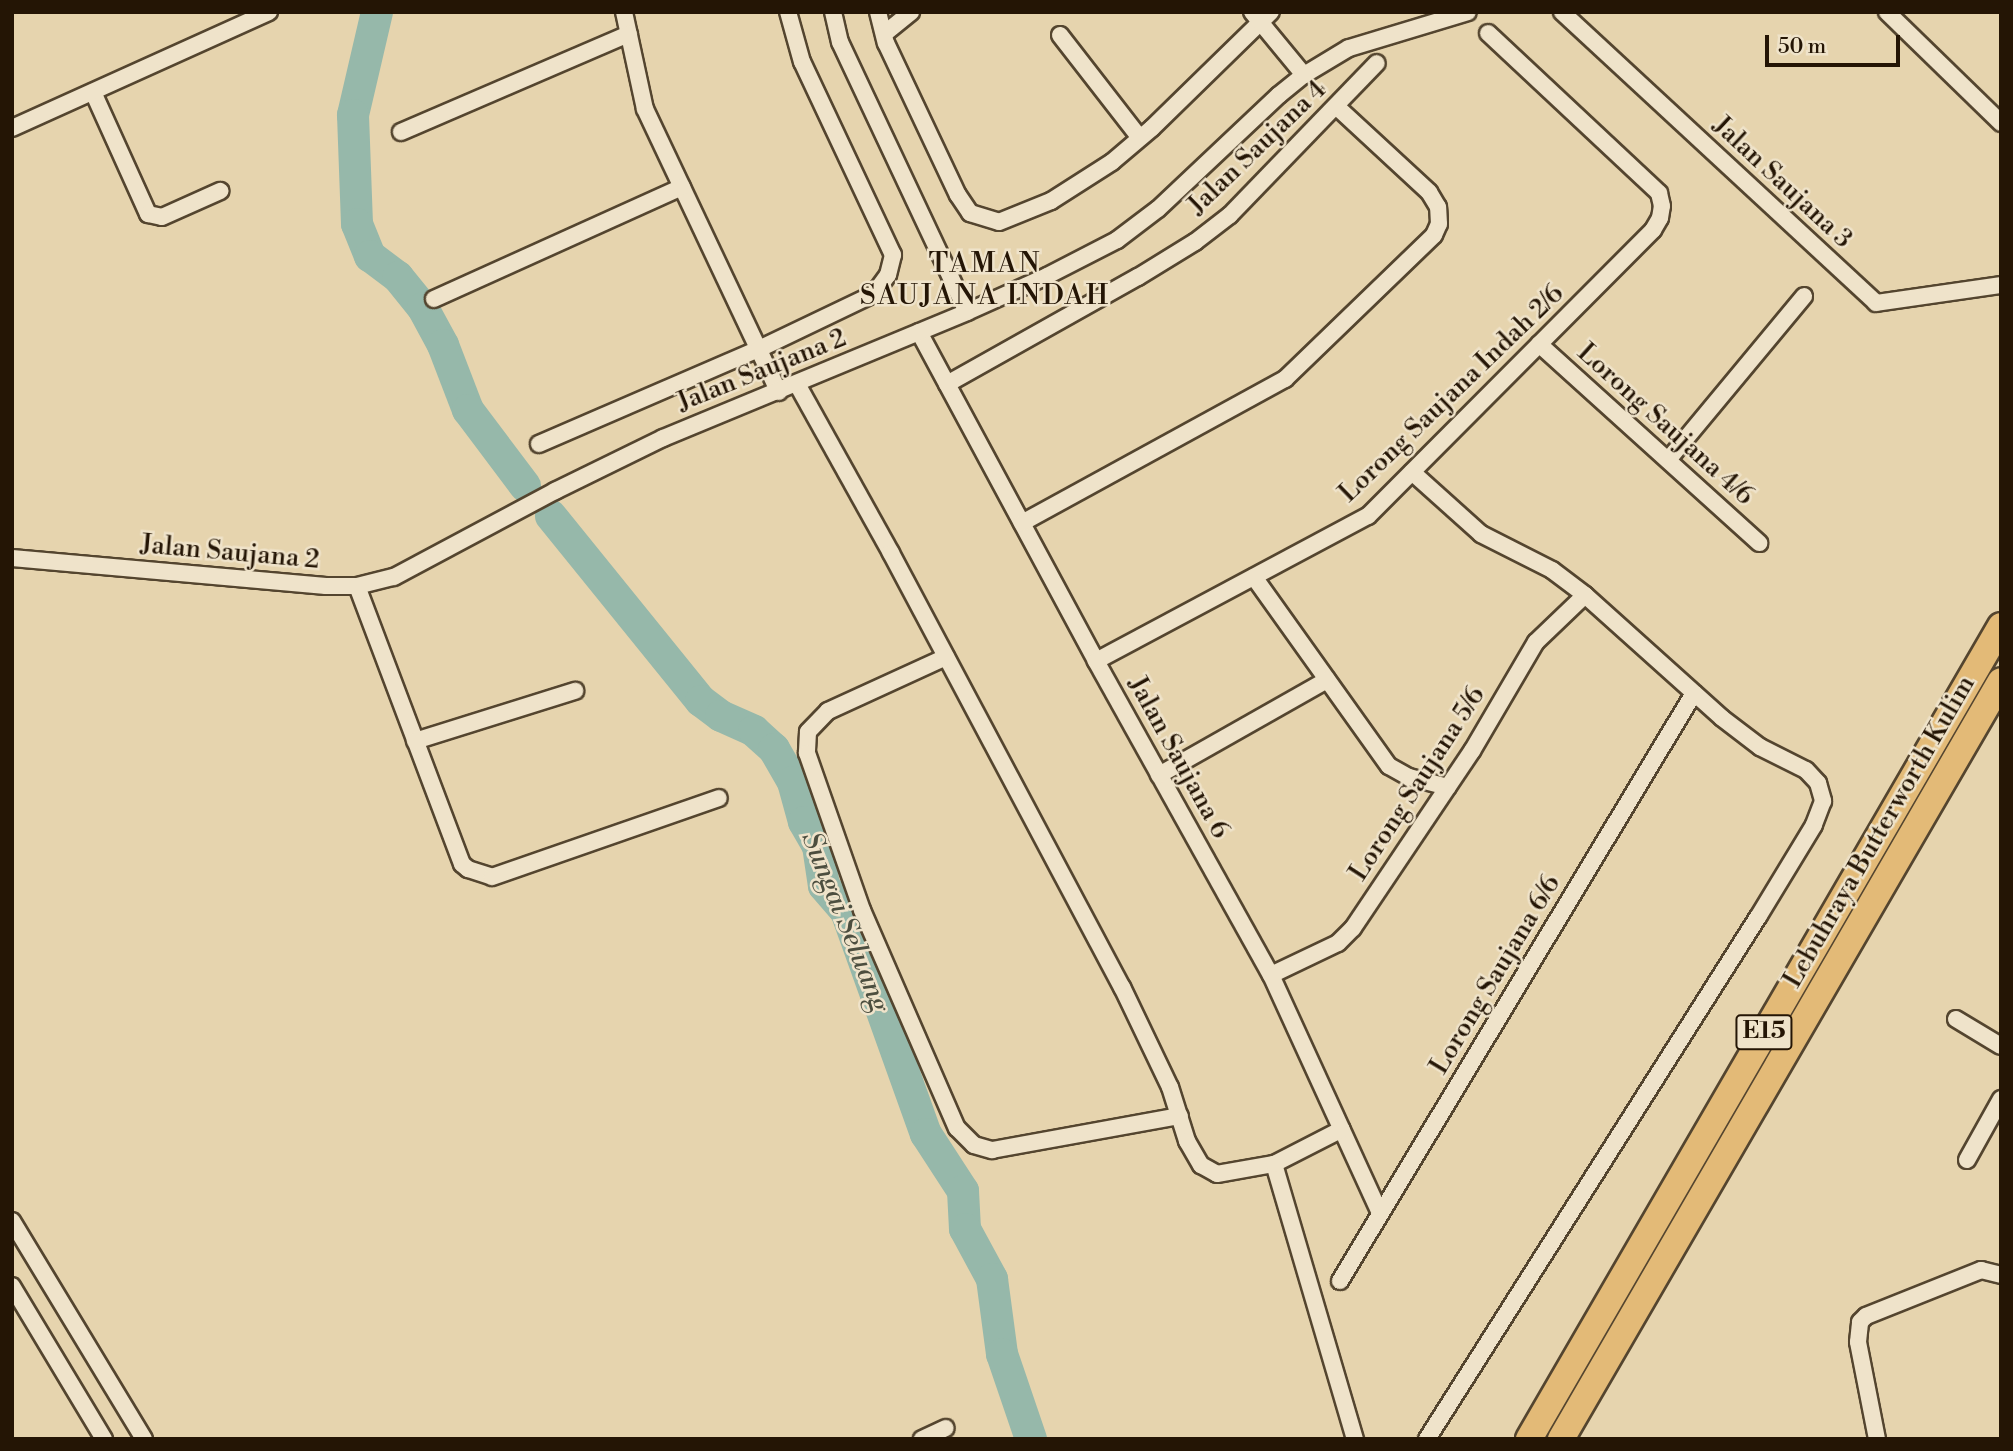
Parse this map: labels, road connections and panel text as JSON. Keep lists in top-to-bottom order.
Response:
{
  "streets": {
    "highway": ["Lebuhraya Butterworth Kulim", "E15"],
    "street": [
      "Jalan Saujana 4",
      "Jalan Saujana 3",
      "Jalan Saujana 2",
      "Lorong Saujana Indah 2/6",
      "Lorong Saujana 4/6",
      "Jalan Saujana 6",
      "Lorong Saujana 5/6",
      "Lorong Saujana 6/6"
    ]
  },
  "crossings": [
    ["Jalan Saujana 4", "Jalan Saujana 6"],
    ["Jalan Saujana 2", "Jalan Saujana 6"],
    ["Lorong Saujana Indah 2/6", "Lorong Saujana 4/6"],
    ["Lorong Saujana Indah 2/6", "Jalan Saujana 6"],
    ["Jalan Saujana 6", "Lorong Saujana 5/6"],
    ["Jalan Saujana 6", "Lorong Saujana 6/6"]
  ],
  "districts": ["TAMAN SAUJANA INDAH"],
  "water": ["Sungai Seluang"],
  "scale_bar": "50 m"
}
